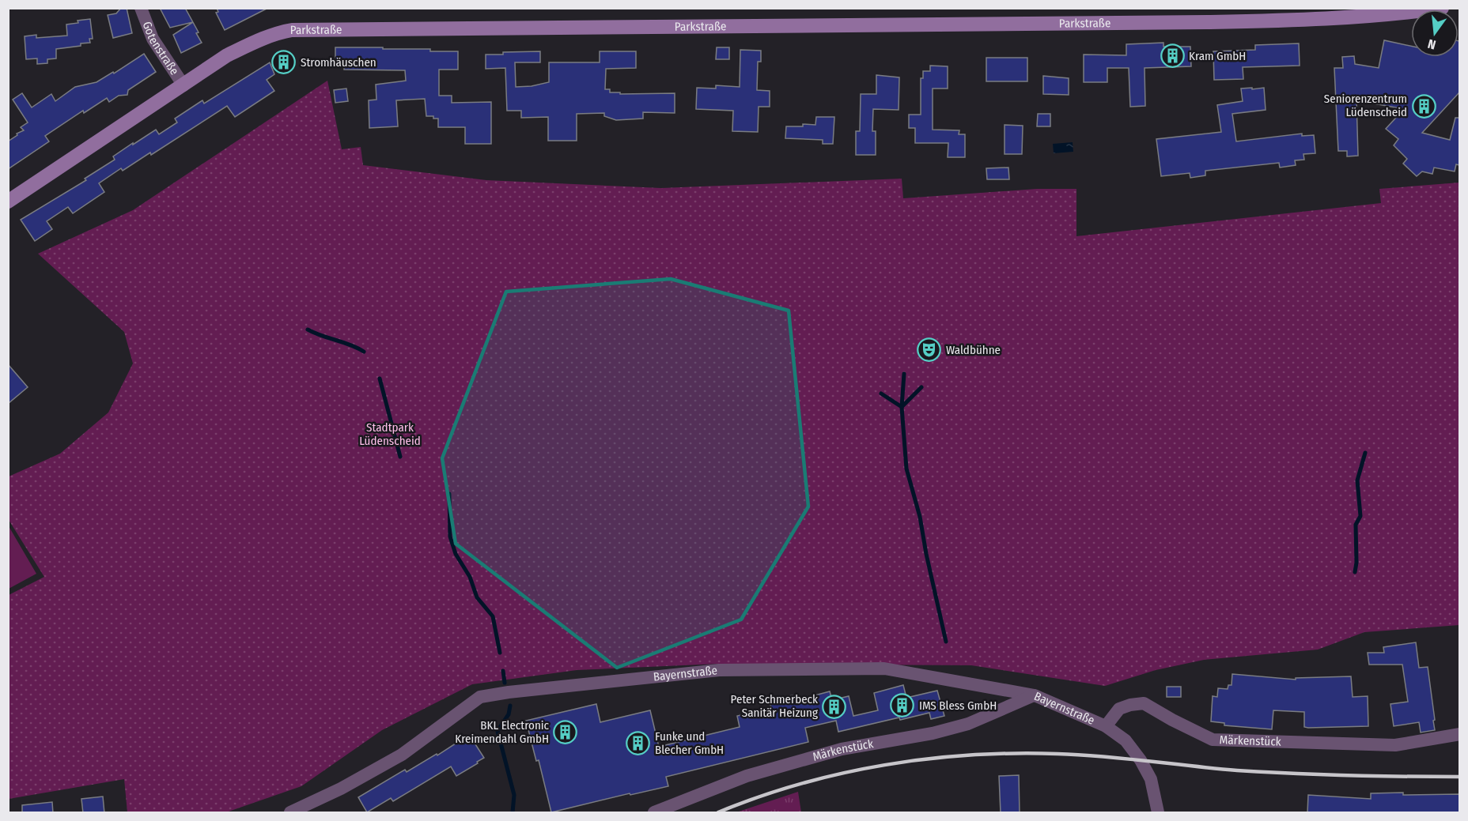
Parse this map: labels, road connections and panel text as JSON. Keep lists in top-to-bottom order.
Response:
{
  "streets": {
    "street": [
      "Parkstraße",
      "Gotenstraße",
      "Bayernstraße",
      "Märkenstück"
    ]
  },
  "crossings": [
    ["Parkstraße", "Gotenstraße"],
    ["Bayernstraße", "Märkenstück"]
  ],
  "parks": ["Stadtpark Lüdenscheid"],
  "places": {
    "building": [
      "Kram GmbH",
      "Stromhäuschen",
      "Seniorenzentrum Lüdenscheid",
      "IMS Bless GmbH",
      "Peter Schmerbeck Sanitär Heizung",
      "BKL Electronic Kreimendahl GmbH",
      "Funke und Blecher GmbH"
    ],
    "theatre": ["Waldbühne"]
  },
  "north": "bottom"
}
